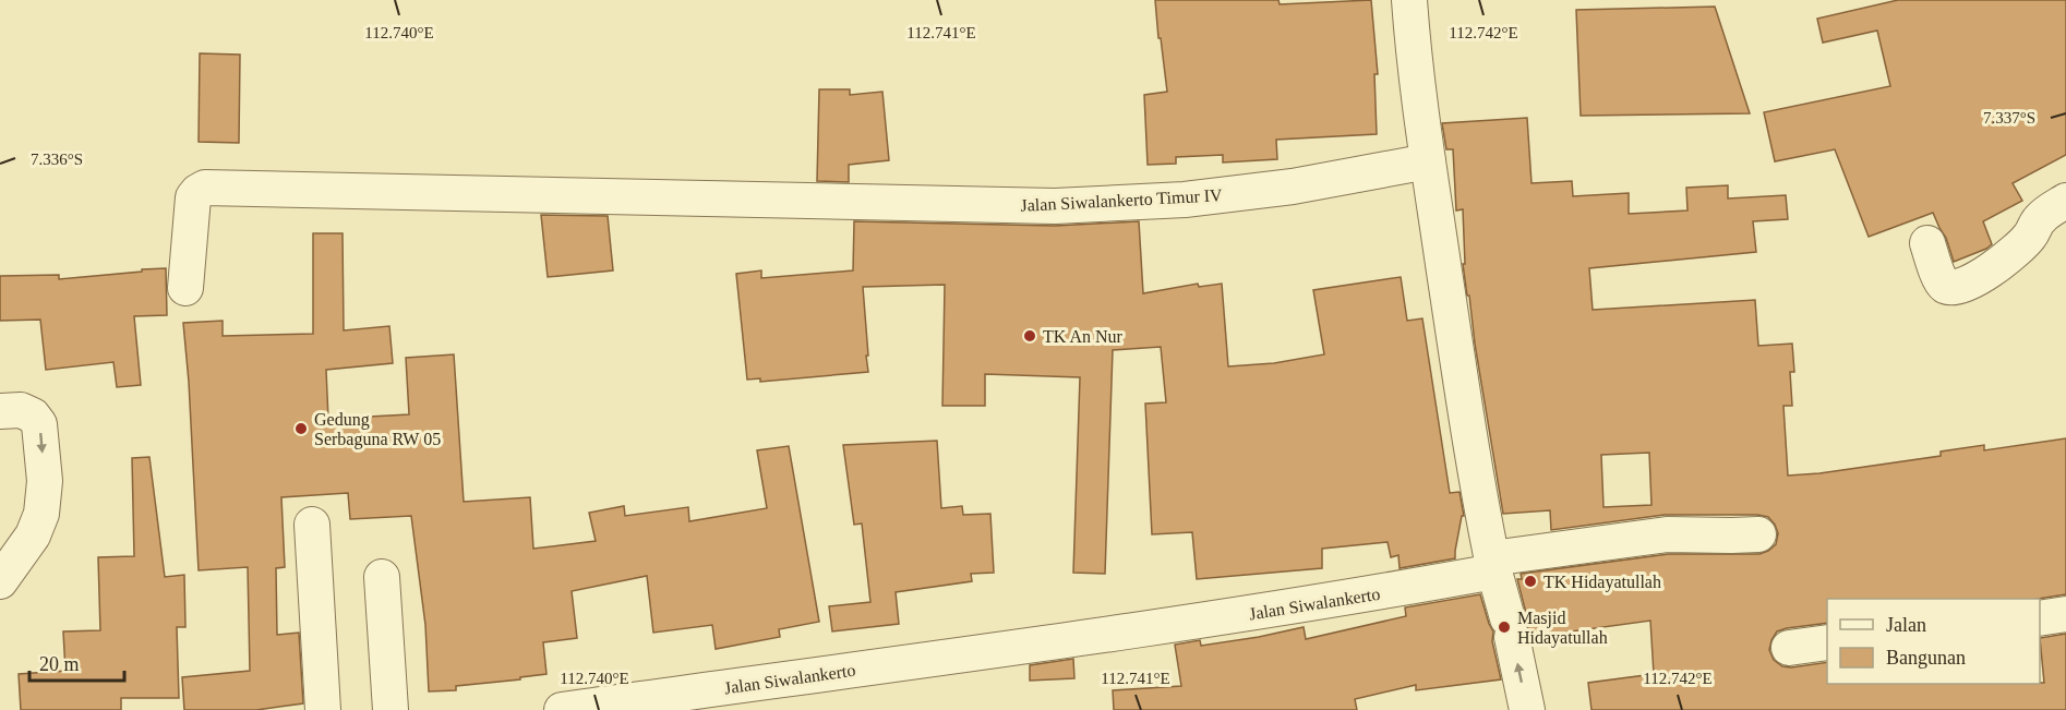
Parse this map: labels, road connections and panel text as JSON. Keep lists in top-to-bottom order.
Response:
{
  "streets": {
    "street": ["Jalan Siwalankerto Timur IV", "Jalan Siwalankerto"]
  },
  "places": [
    "TK An Nur",
    "Gedung Serbaguna RW 05",
    "TK Hidayatullah",
    "Masjid Hidayatullah"
  ],
  "legend": ["Jalan", "Bangunan"],
  "scale_bar": "20 m",
  "coordinates": [
    "112.740°E",
    "112.741°E",
    "112.742°E",
    "7.337°S",
    "7.336°S"
  ]
}
